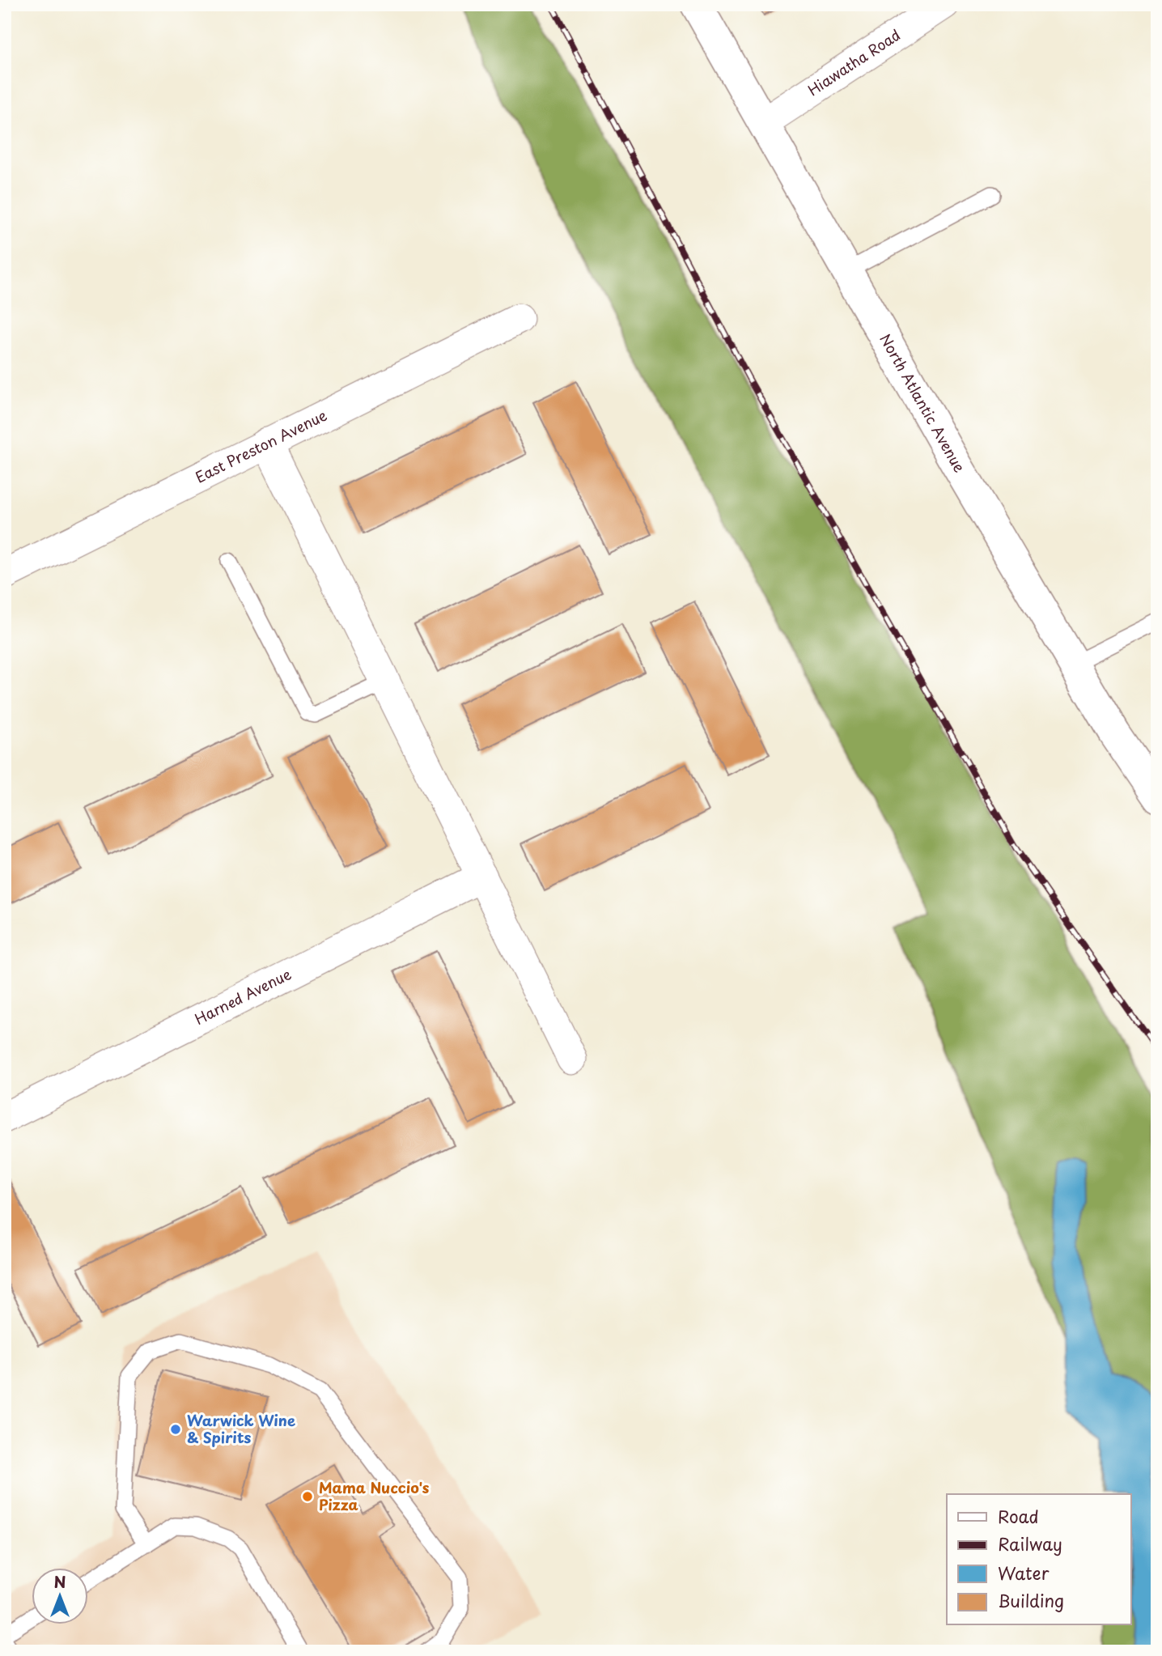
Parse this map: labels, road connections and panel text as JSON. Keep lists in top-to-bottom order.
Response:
{
  "streets": {
    "street": [
      "Hiawatha Road",
      "North Atlantic Avenue",
      "East Preston Avenue",
      "Harned Avenue"
    ]
  },
  "crossings": [
    ["Hiawatha Road", "North Atlantic Avenue"]
  ],
  "places": ["Warwick Wine & Spirits", "Mama Nuccio's Pizza"],
  "legend": [
    "Road",
    "Railway",
    "Water",
    "Building"
  ],
  "north": "top"
}
